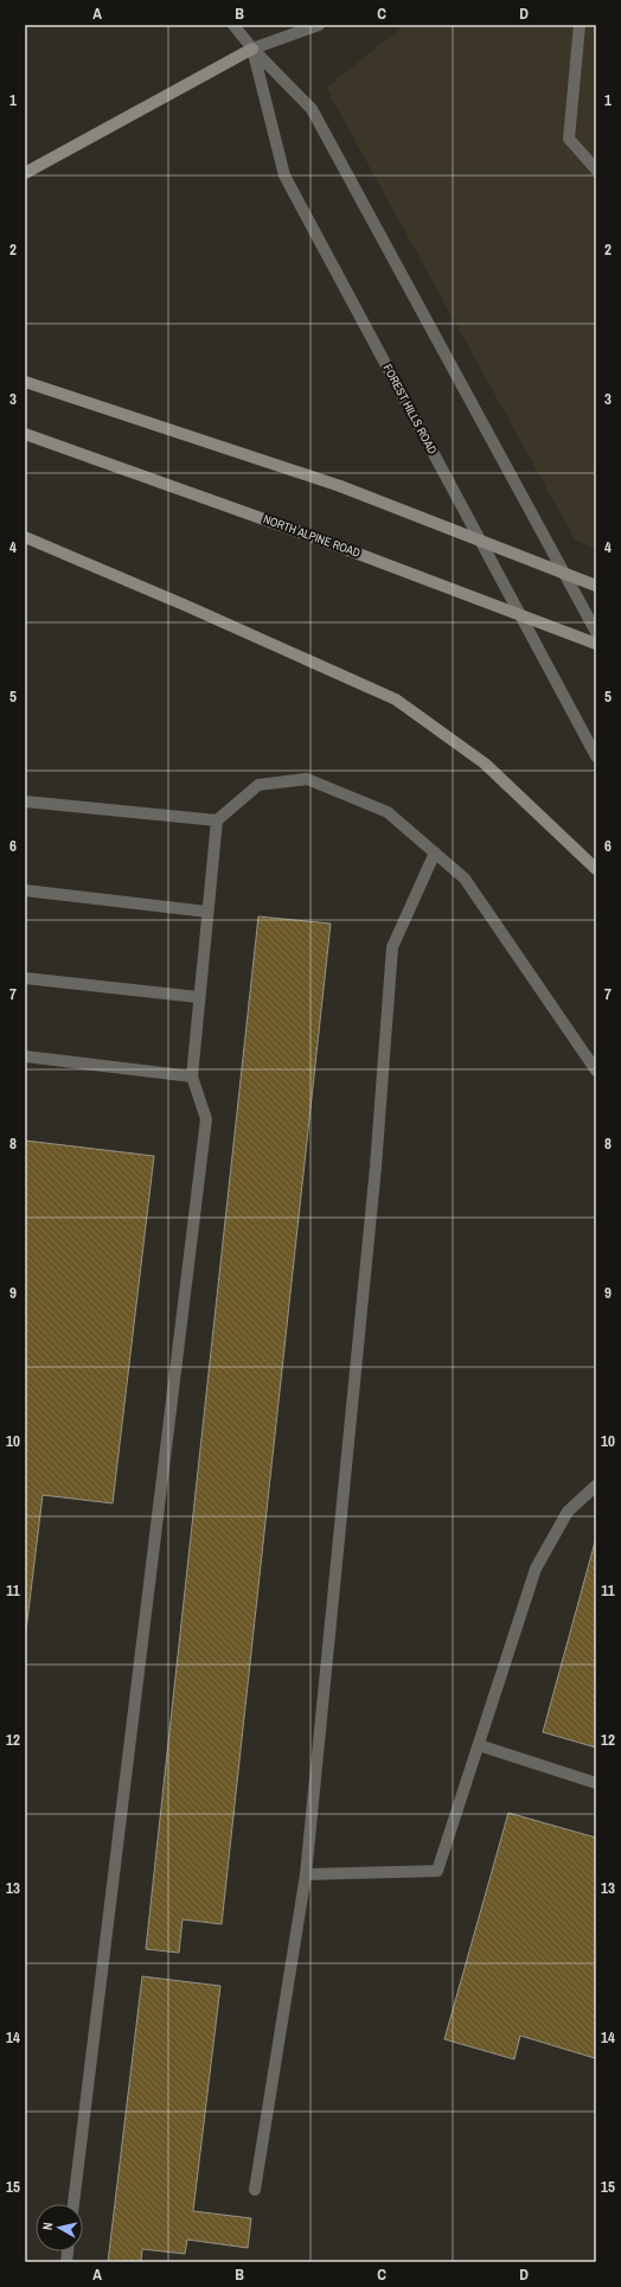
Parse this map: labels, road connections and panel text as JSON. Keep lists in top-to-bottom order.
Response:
{
  "streets": {
    "main road": ["NORTH ALPINE ROAD"],
    "street": ["FOREST HILLS ROAD"]
  },
  "north": "left",
  "grid": {
    "columns": [
      "A",
      "B",
      "C",
      "D"
    ],
    "rows": [
      "1",
      "2",
      "3",
      "4",
      "5",
      "6",
      "7",
      "8",
      "9",
      "10",
      "11",
      "12",
      "13",
      "14",
      "15"
    ]
  }
}
